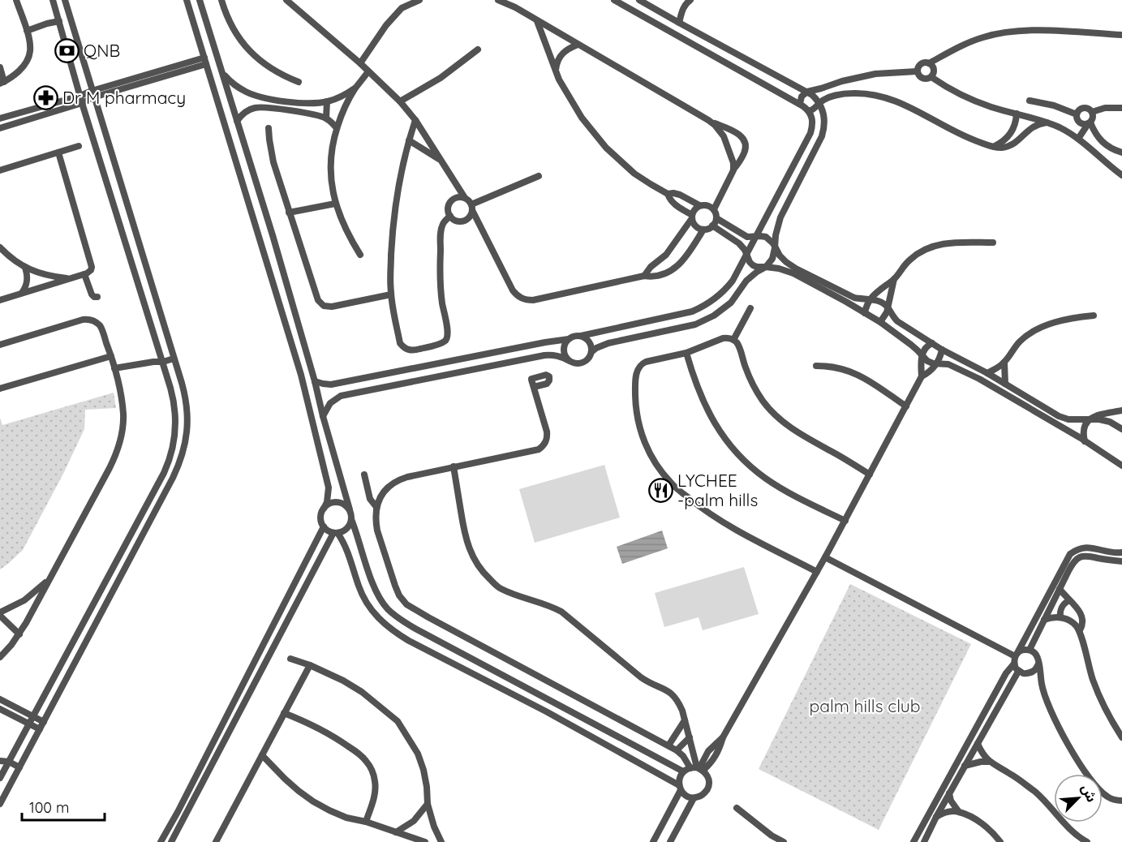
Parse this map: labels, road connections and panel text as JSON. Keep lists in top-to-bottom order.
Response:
{
  "parks": ["palm hills club"],
  "places": {
    "bank": ["QNB"],
    "pharmacy": ["Dr M pharmacy"],
    "restaurant": ["LYCHEE -palm hills"]
  },
  "scale_bar": "100 m",
  "north": "top right"
}
